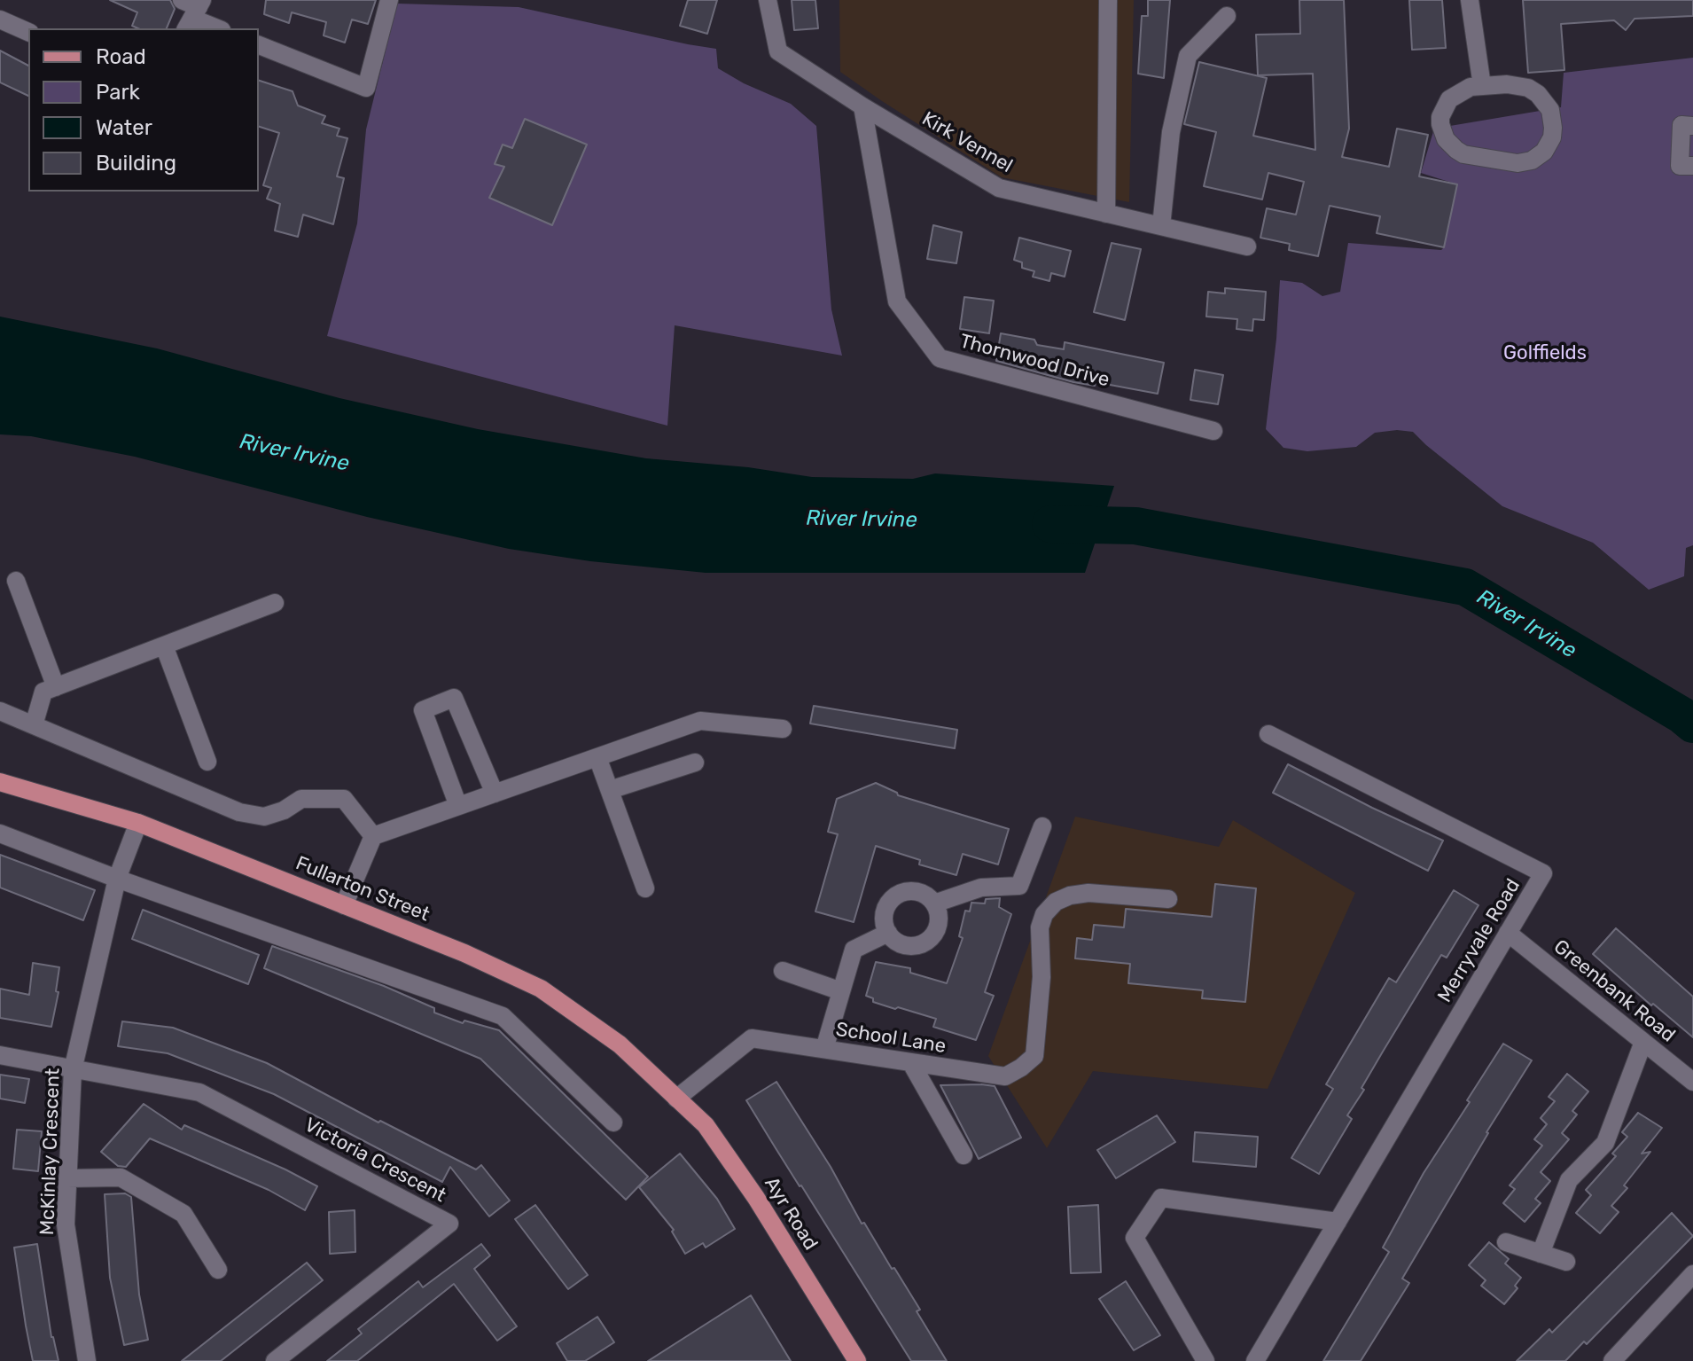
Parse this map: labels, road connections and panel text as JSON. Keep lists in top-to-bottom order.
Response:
{
  "streets": {
    "main road": ["Fullarton Street", "Ayr Road"],
    "street": [
      "Kirk Vennel",
      "Thornwood Drive",
      "Merryvale Road",
      "Greenbank Road",
      "School Lane",
      "McKinlay Crescent",
      "Victoria Crescent"
    ]
  },
  "crossings": [
    ["Kirk Vennel", "Thornwood Drive"],
    ["Fullarton Street", "School Lane"],
    ["Fullarton Street", "McKinlay Crescent"],
    ["Fullarton Street", "Ayr Road"],
    ["Merryvale Road", "Greenbank Road"],
    ["School Lane", "Ayr Road"],
    ["McKinlay Crescent", "Victoria Crescent"]
  ],
  "water": ["River Irvine"],
  "parks": ["Golffields"],
  "legend": [
    "Road",
    "Park",
    "Water",
    "Building"
  ]
}
